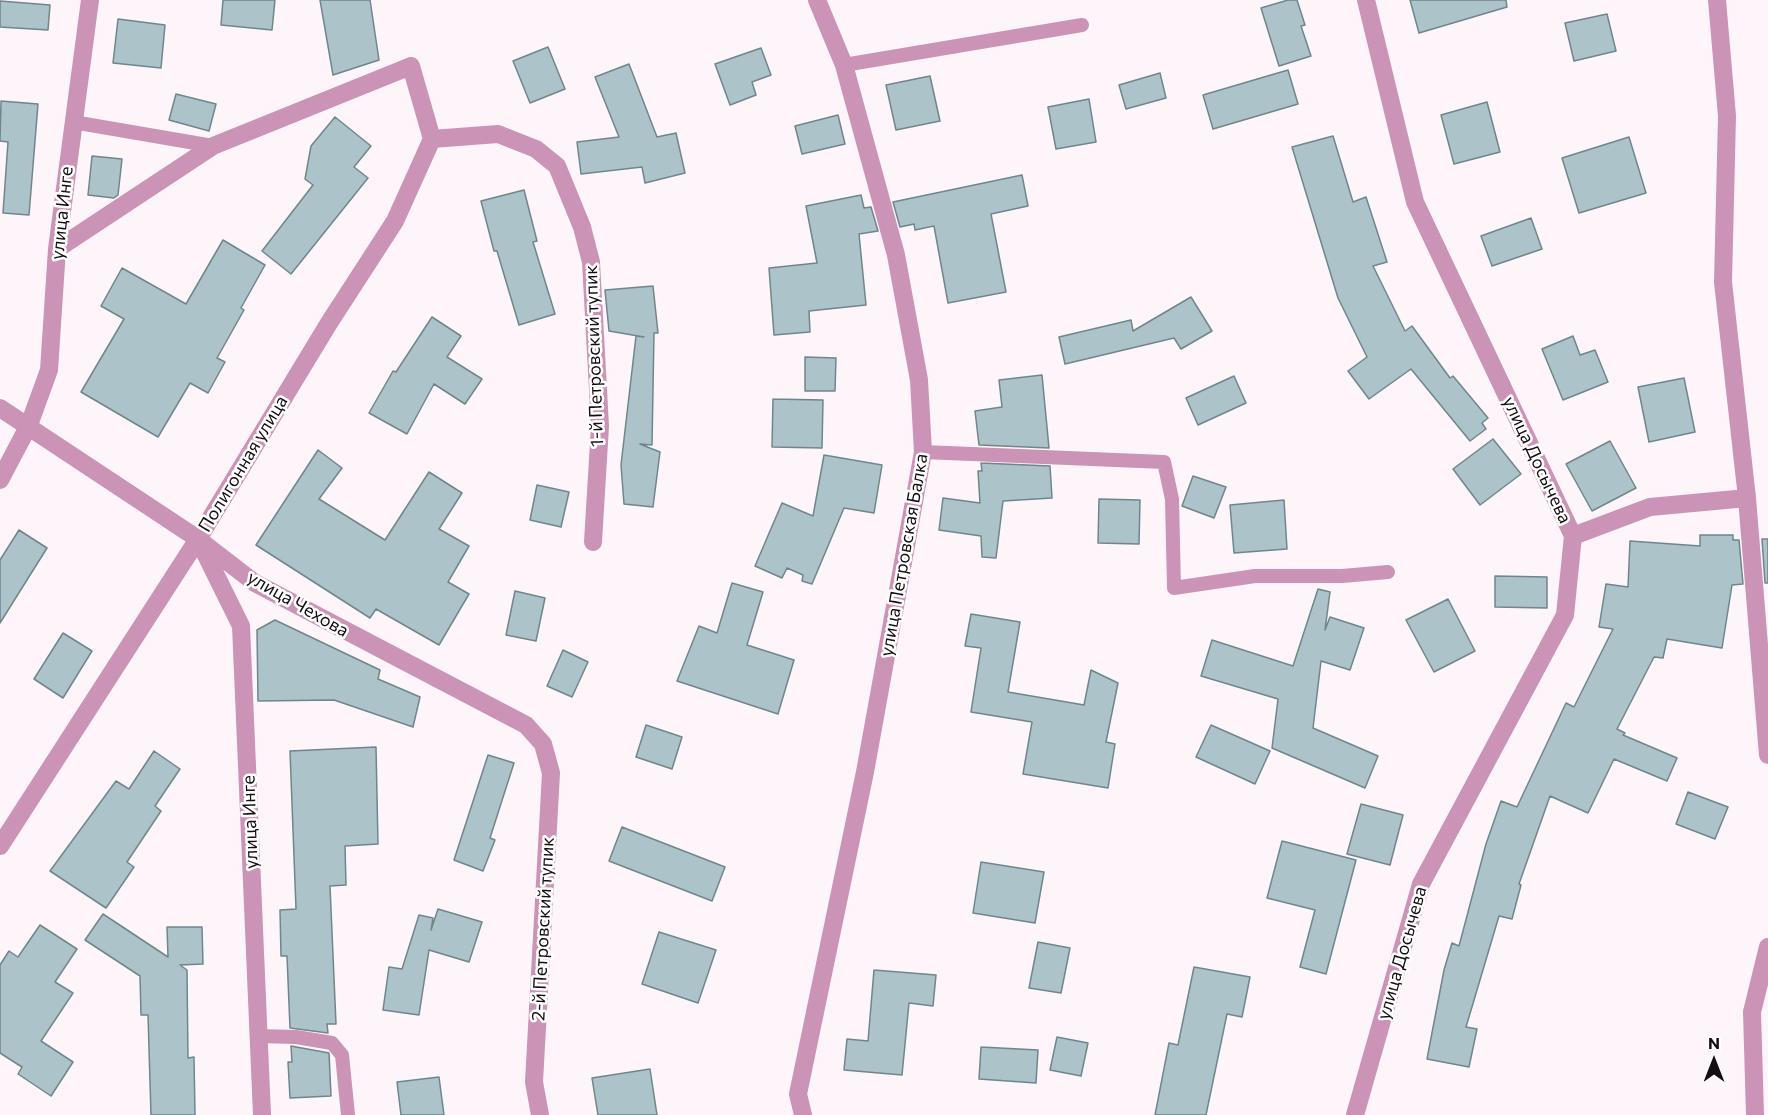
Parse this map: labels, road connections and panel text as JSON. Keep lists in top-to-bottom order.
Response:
{
  "streets": {
    "street": [
      "улица Инге",
      "1-й Петровский тупик",
      "улица Досычева",
      "Полигонная улица",
      "улица Петровская Балка",
      "улица Чехова",
      "2-й Петровский тупик"
    ]
  },
  "crossings": [
    ["улица Инге", "Полигонная улица"],
    ["улица Инге", "улица Чехова"],
    ["1-й Петровский тупик", "Полигонная улица"],
    ["Полигонная улица", "улица Чехова"],
    ["улица Чехова", "2-й Петровский тупик"]
  ],
  "north": "top"
}
